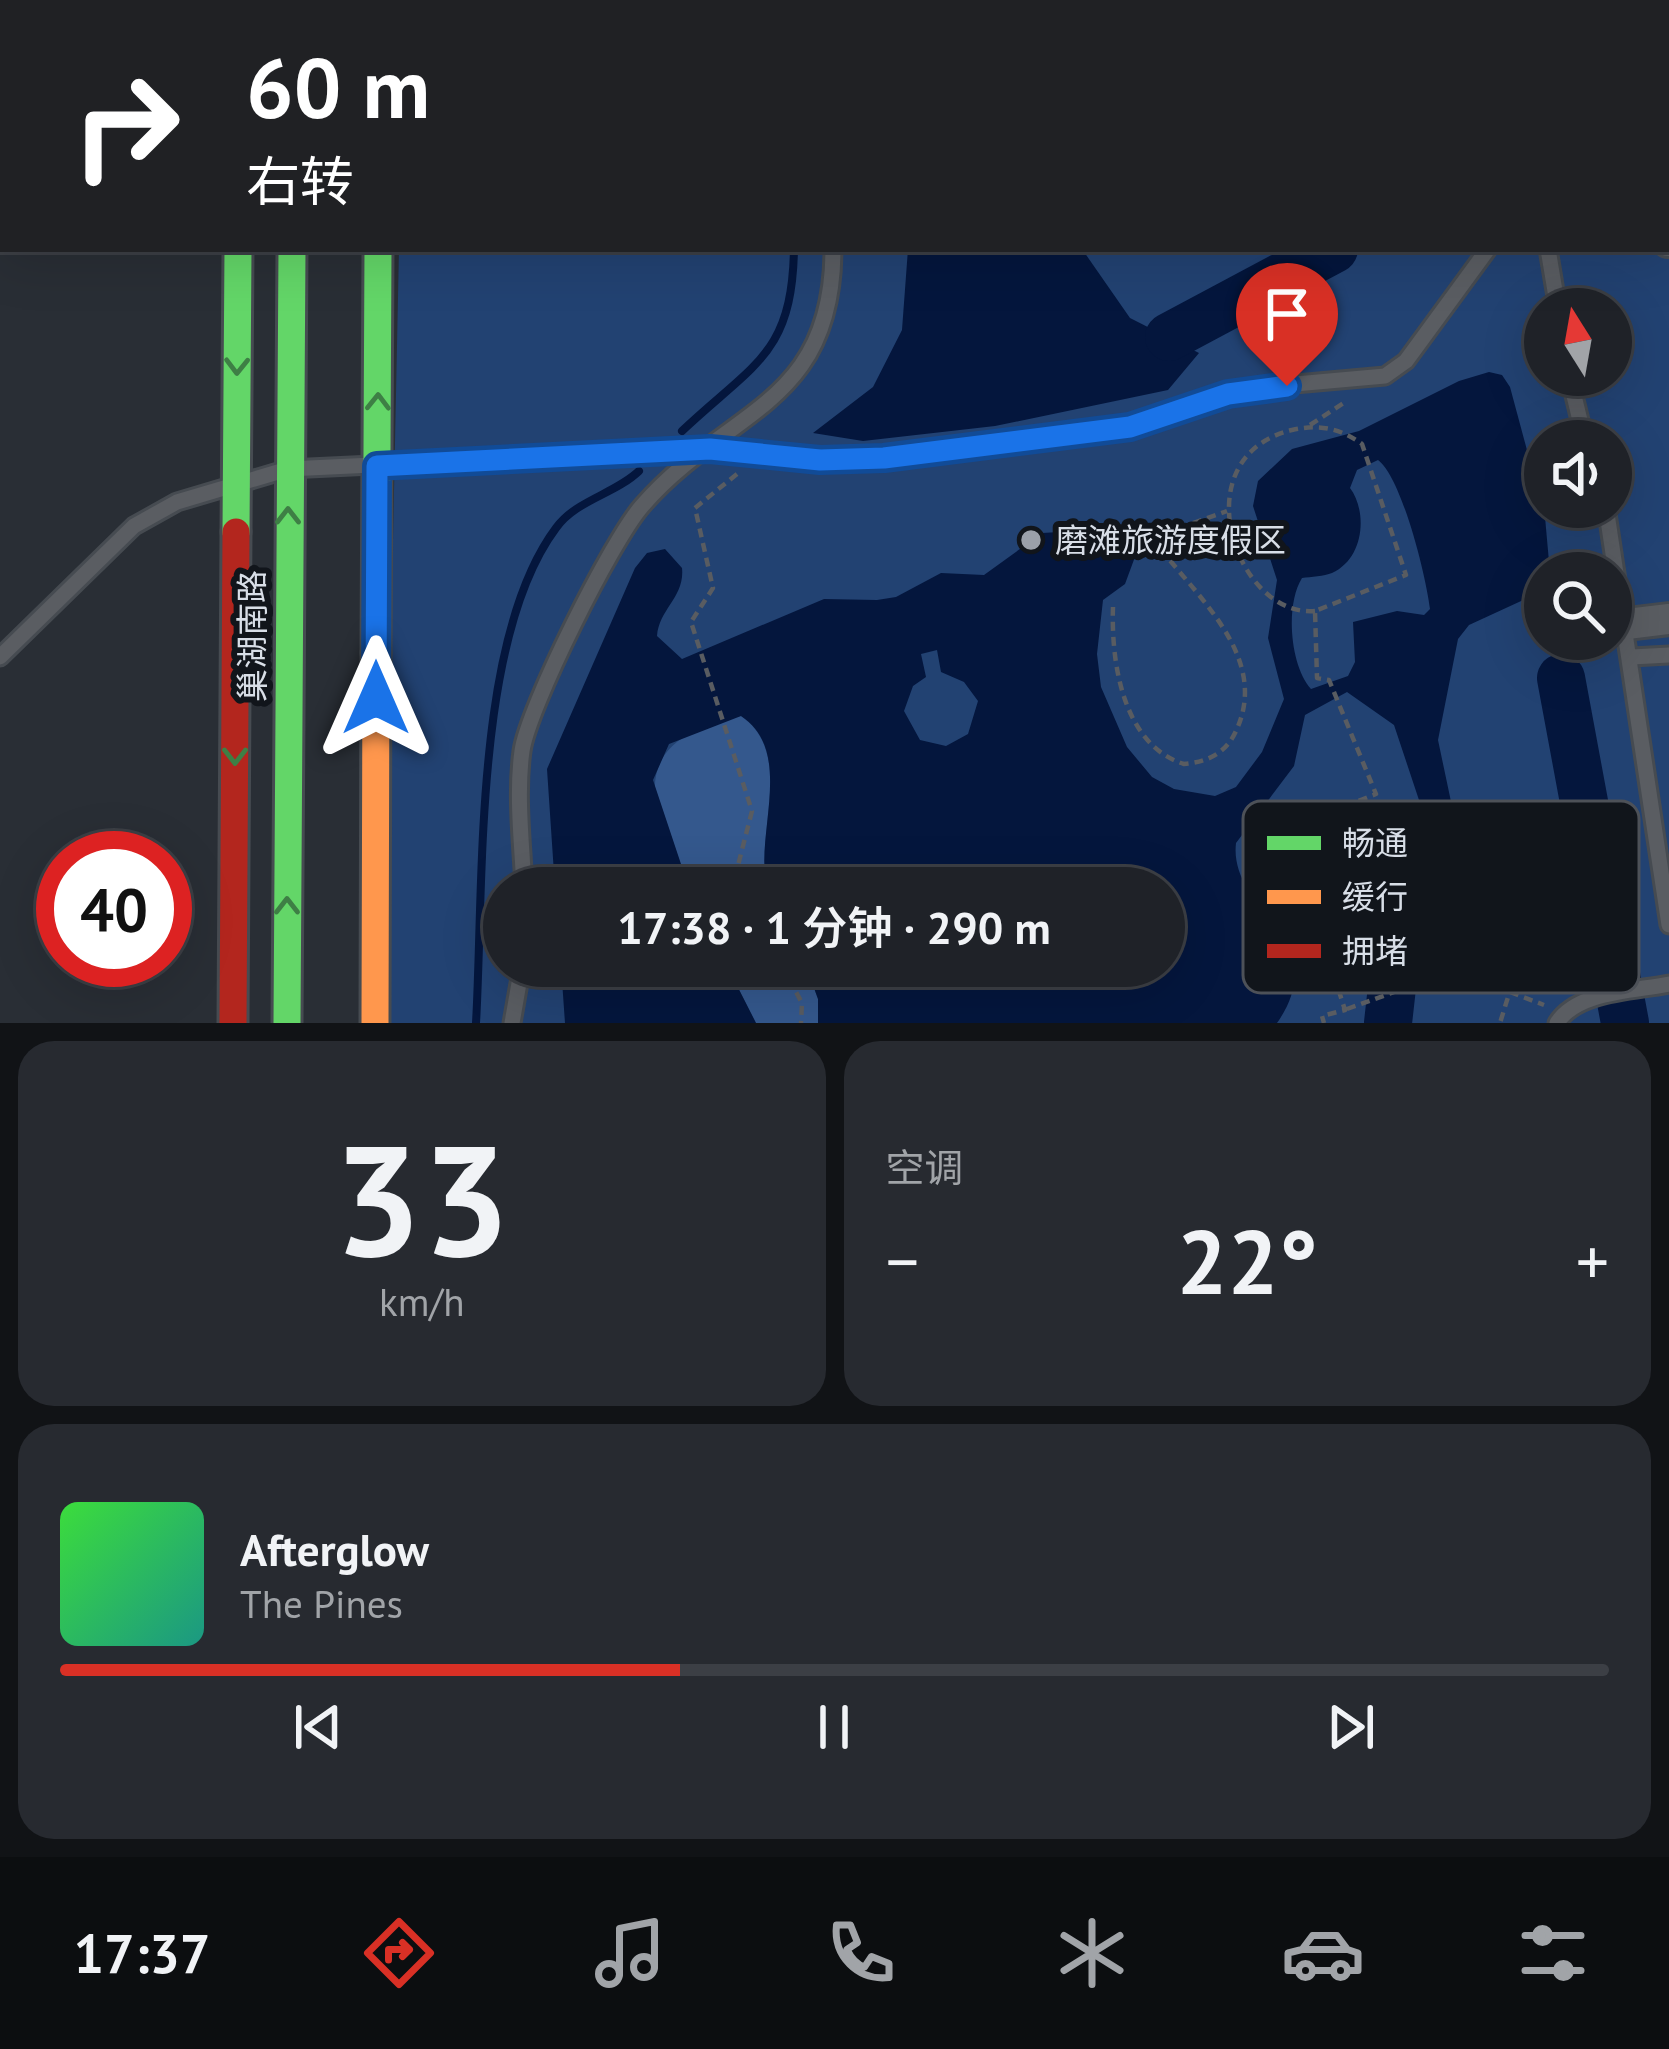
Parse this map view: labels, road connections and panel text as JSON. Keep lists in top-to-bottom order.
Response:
{
  "streets": {
    "main road": ["巢湖南路"]
  },
  "places": ["磨滩旅游度假区"],
  "legend": ["畅通", "缓行", "拥堵"],
  "north": "top",
  "page": {
    "turn": ["60 m", "右转"],
    "limit": "40",
    "trip": "17:38 · 1 分钟 · 290 m",
    "tile": [
      ["33", "km/h"],
      "空调"
    ],
    "heat": ["−", "22°", "+"],
    "song": ["Afterglow", "The Pines"],
    "tabs": "17:37"
  }
}
